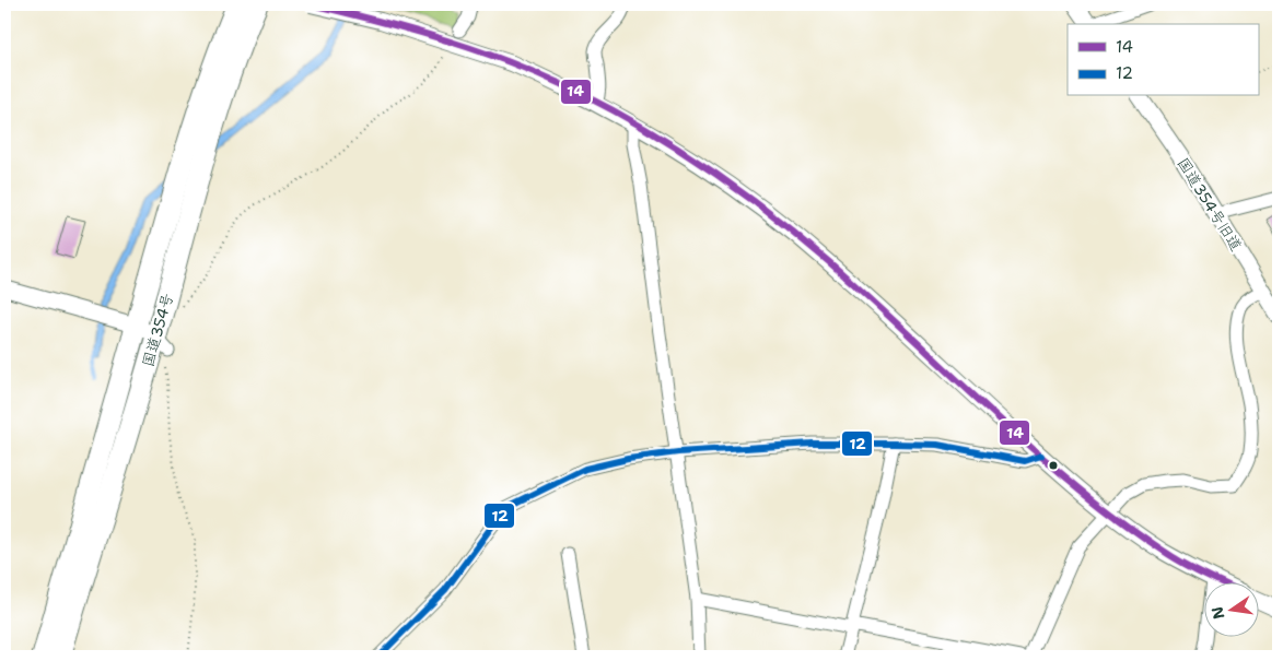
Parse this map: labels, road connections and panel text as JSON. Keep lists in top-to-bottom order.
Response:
{
  "streets": {
    "highway": ["国道354号"],
    "street": ["国道354号旧道"]
  },
  "lines": ["transit line 14", "transit line 12"],
  "legend": ["14", "12"],
  "north": "left"
}
